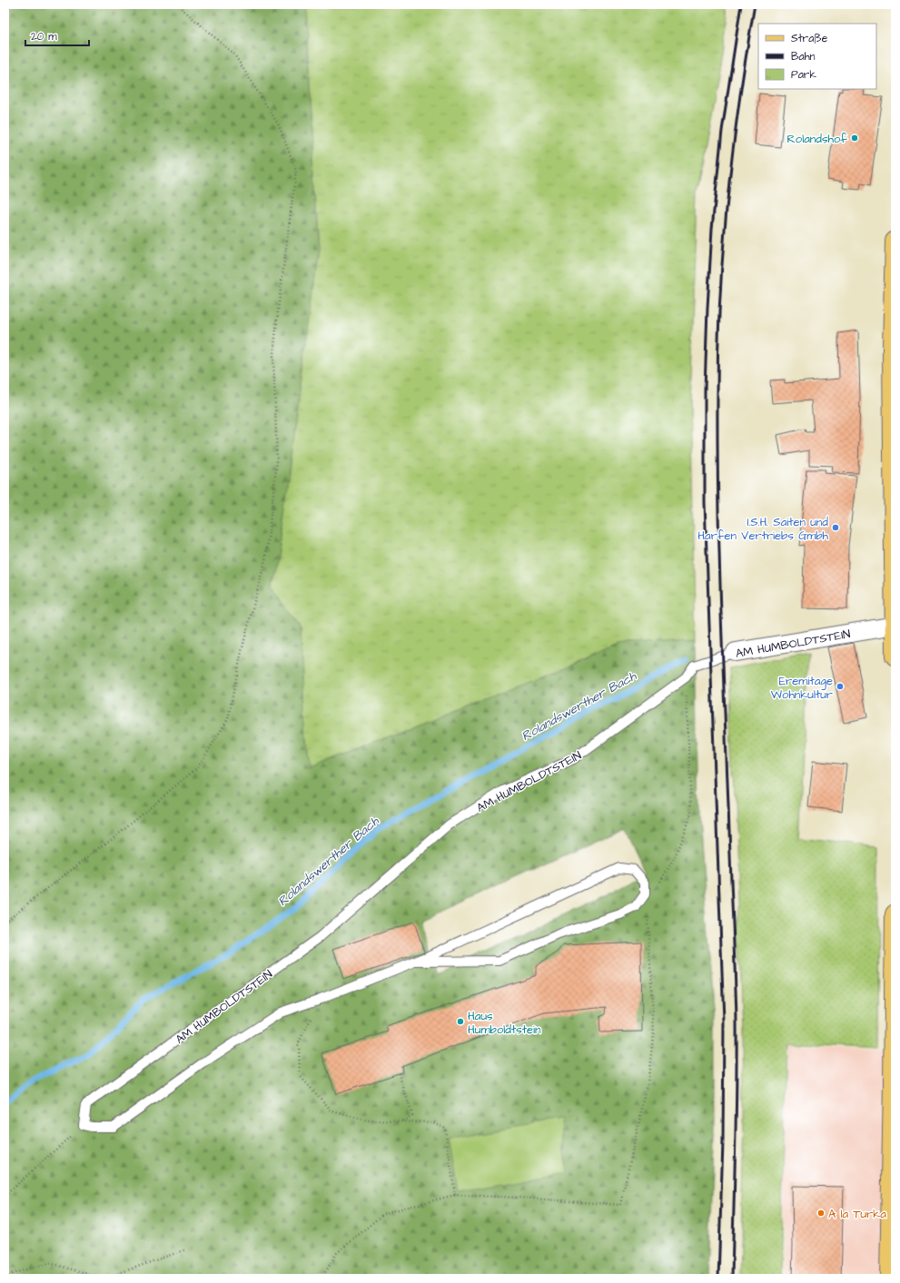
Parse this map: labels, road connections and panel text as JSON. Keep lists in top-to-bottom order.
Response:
{
  "streets": {
    "street": ["AM HUMBOLDTSTEIN"]
  },
  "water": ["Rolandswerther Bach"],
  "places": [
    "Rolandshof",
    "I.S.H. Saiten und Harfen Vertriebs Gmbh",
    "Eremitage Wohnkultur",
    "Haus Humboldtstein",
    "A la Turka"
  ],
  "legend": ["Straße", "Bahn", "Park"],
  "scale_bar": "20 m"
}
